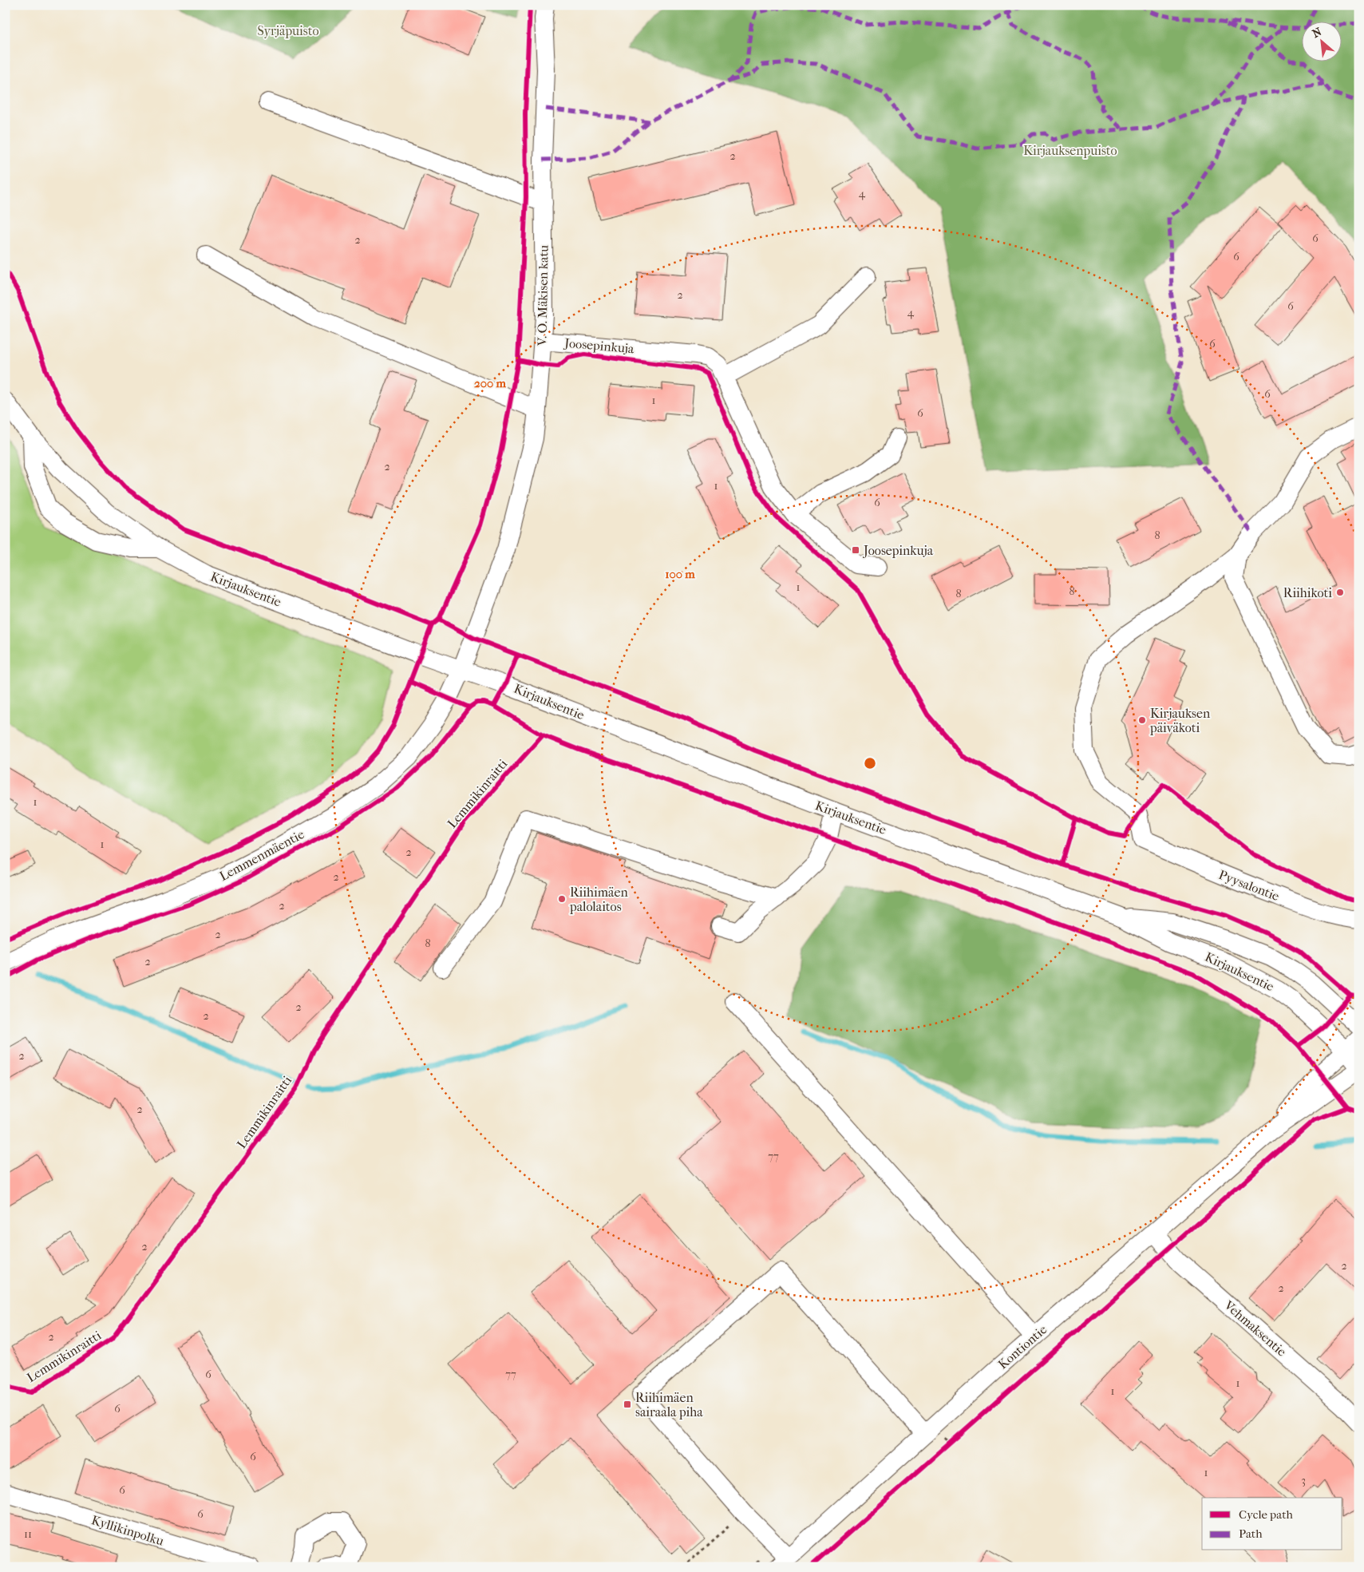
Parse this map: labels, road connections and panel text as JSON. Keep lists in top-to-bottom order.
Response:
{
  "streets": {
    "street": [
      "V. O. Mäkisen katu",
      "Joosepinkuja",
      "Kirjauksentie",
      "Lemmenmäentie",
      "Pyysalontie",
      "Vehmaksentie",
      "Kontiontie",
      "Kyllikinpolku"
    ],
    "cycle path": ["Lemmikinraitti"]
  },
  "crossings": [
    ["V. O. Mäkisen katu", "Joosepinkuja"],
    ["V. O. Mäkisen katu", "Kirjauksentie"],
    ["V. O. Mäkisen katu", "Lemmenmäentie"],
    ["Kirjauksentie", "Lemmenmäentie"],
    ["Kirjauksentie", "Kontiontie"],
    ["Vehmaksentie", "Kontiontie"]
  ],
  "parks": ["Syrjäpuisto", "Kirjauksenpuisto"],
  "places": {
    "transit": ["Joosepinkuja", "Riihimäen sairaala piha"],
    "other": ["Riihikoti", "Kirjauksen päiväkoti", "Riihimäen palolaitos"]
  },
  "house_numbers": [
    "2",
    "4",
    "6",
    "2",
    "6",
    "2",
    "6",
    "4",
    "6",
    "6",
    "1",
    "6",
    "2",
    "1",
    "6",
    "8",
    "1",
    "8",
    "8",
    "1",
    "1",
    "2",
    "2",
    "2",
    "2",
    "8",
    "2",
    "2",
    "2",
    "2",
    "2",
    "77",
    "2",
    "2",
    "2",
    "2",
    "6",
    "77",
    "1",
    "1",
    "6",
    "6",
    "1",
    "3",
    "6",
    "6",
    "11"
  ],
  "legend": ["Cycle path", "Path"],
  "north": "top left",
  "rings": ["200 m", "100 m"]
}
